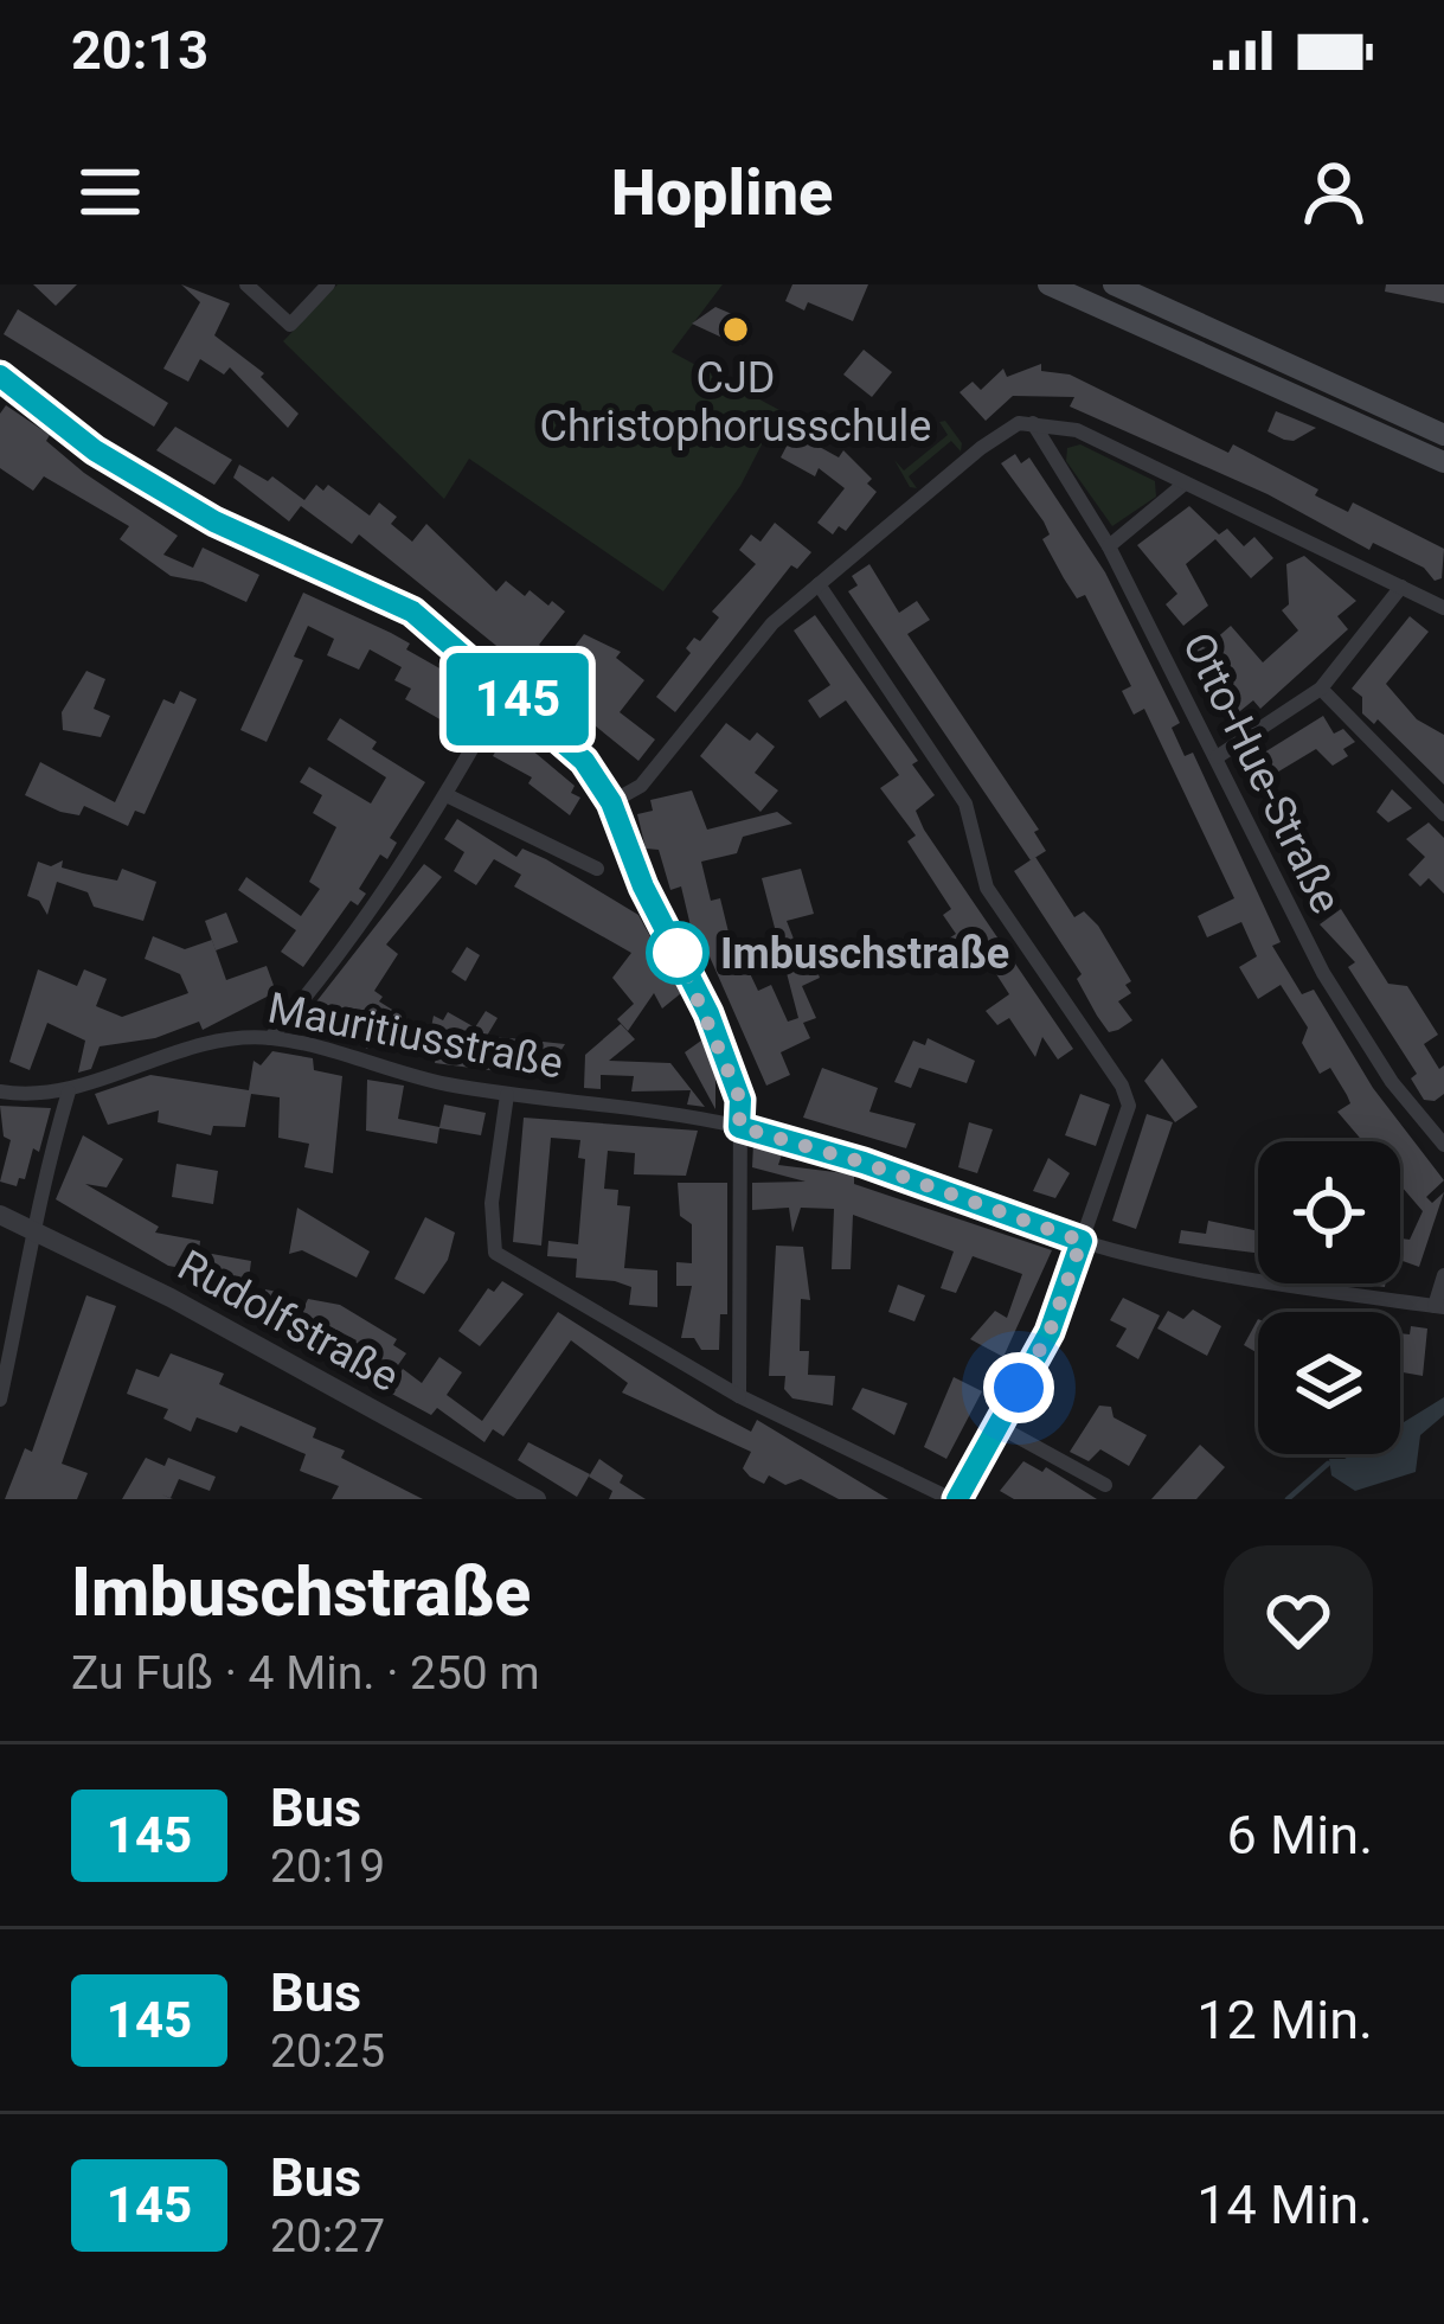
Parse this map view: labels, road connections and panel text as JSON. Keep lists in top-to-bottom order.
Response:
{
  "streets": {
    "street": ["Otto-Hue-Straße", "Mauritiusstraße", "Rudolfstraße"]
  },
  "places": ["CJD Christophorusschule", "Imbuschstraße"],
  "lines": ["bus line 145"],
  "page": {
    "status": "20:13",
    "header": "Hopline",
    "on_map": "145",
    "heading": ["Imbuschstraße", "Zu Fuß · 4 Min. · 250 m"],
    "list": [
      {
        "mark": "145",
        "name": "Bus",
        "note": "20:19",
        "value": "6 Min."
      },
      {
        "mark": "145",
        "name": "Bus",
        "note": "20:25",
        "value": "12 Min."
      },
      {
        "mark": "145",
        "name": "Bus",
        "note": "20:27",
        "value": "14 Min."
      }
    ]
  }
}
